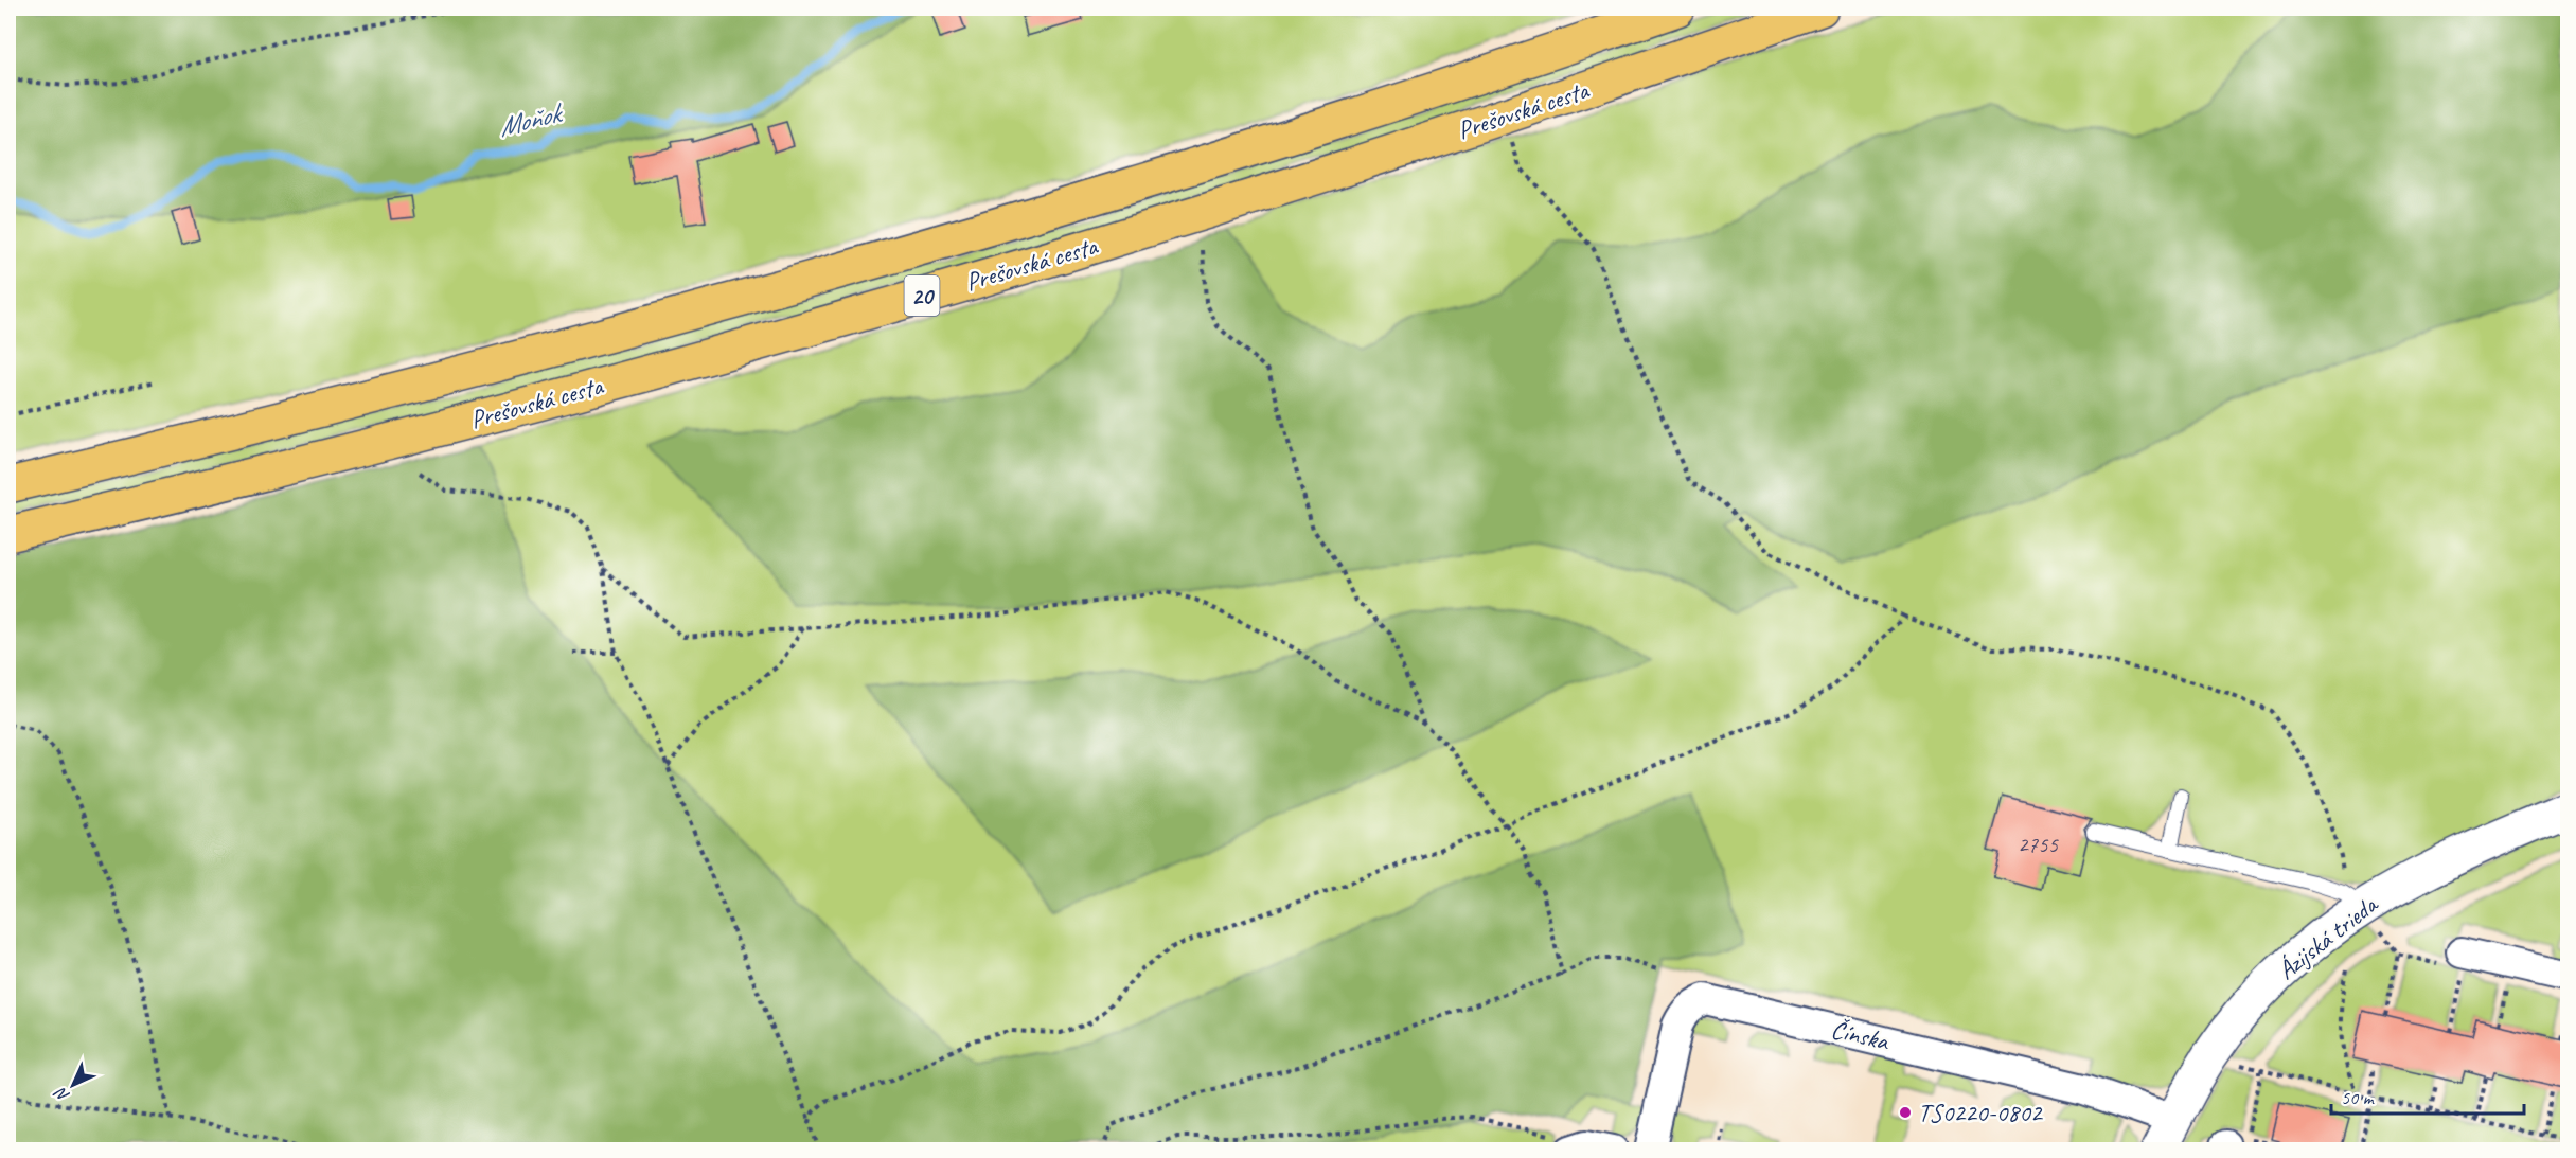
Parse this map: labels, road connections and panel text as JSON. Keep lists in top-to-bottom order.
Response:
{
  "streets": {
    "highway": ["Prešovská cesta", "20"],
    "street": ["Ázijská trieda", "Čínska"]
  },
  "crossings": [
    ["Ázijská trieda", "Čínska"]
  ],
  "water": ["Moňok"],
  "places": ["TS0220-0802"],
  "house_numbers": ["2755"],
  "scale_bar": "50 m",
  "north": "bottom left"
}
